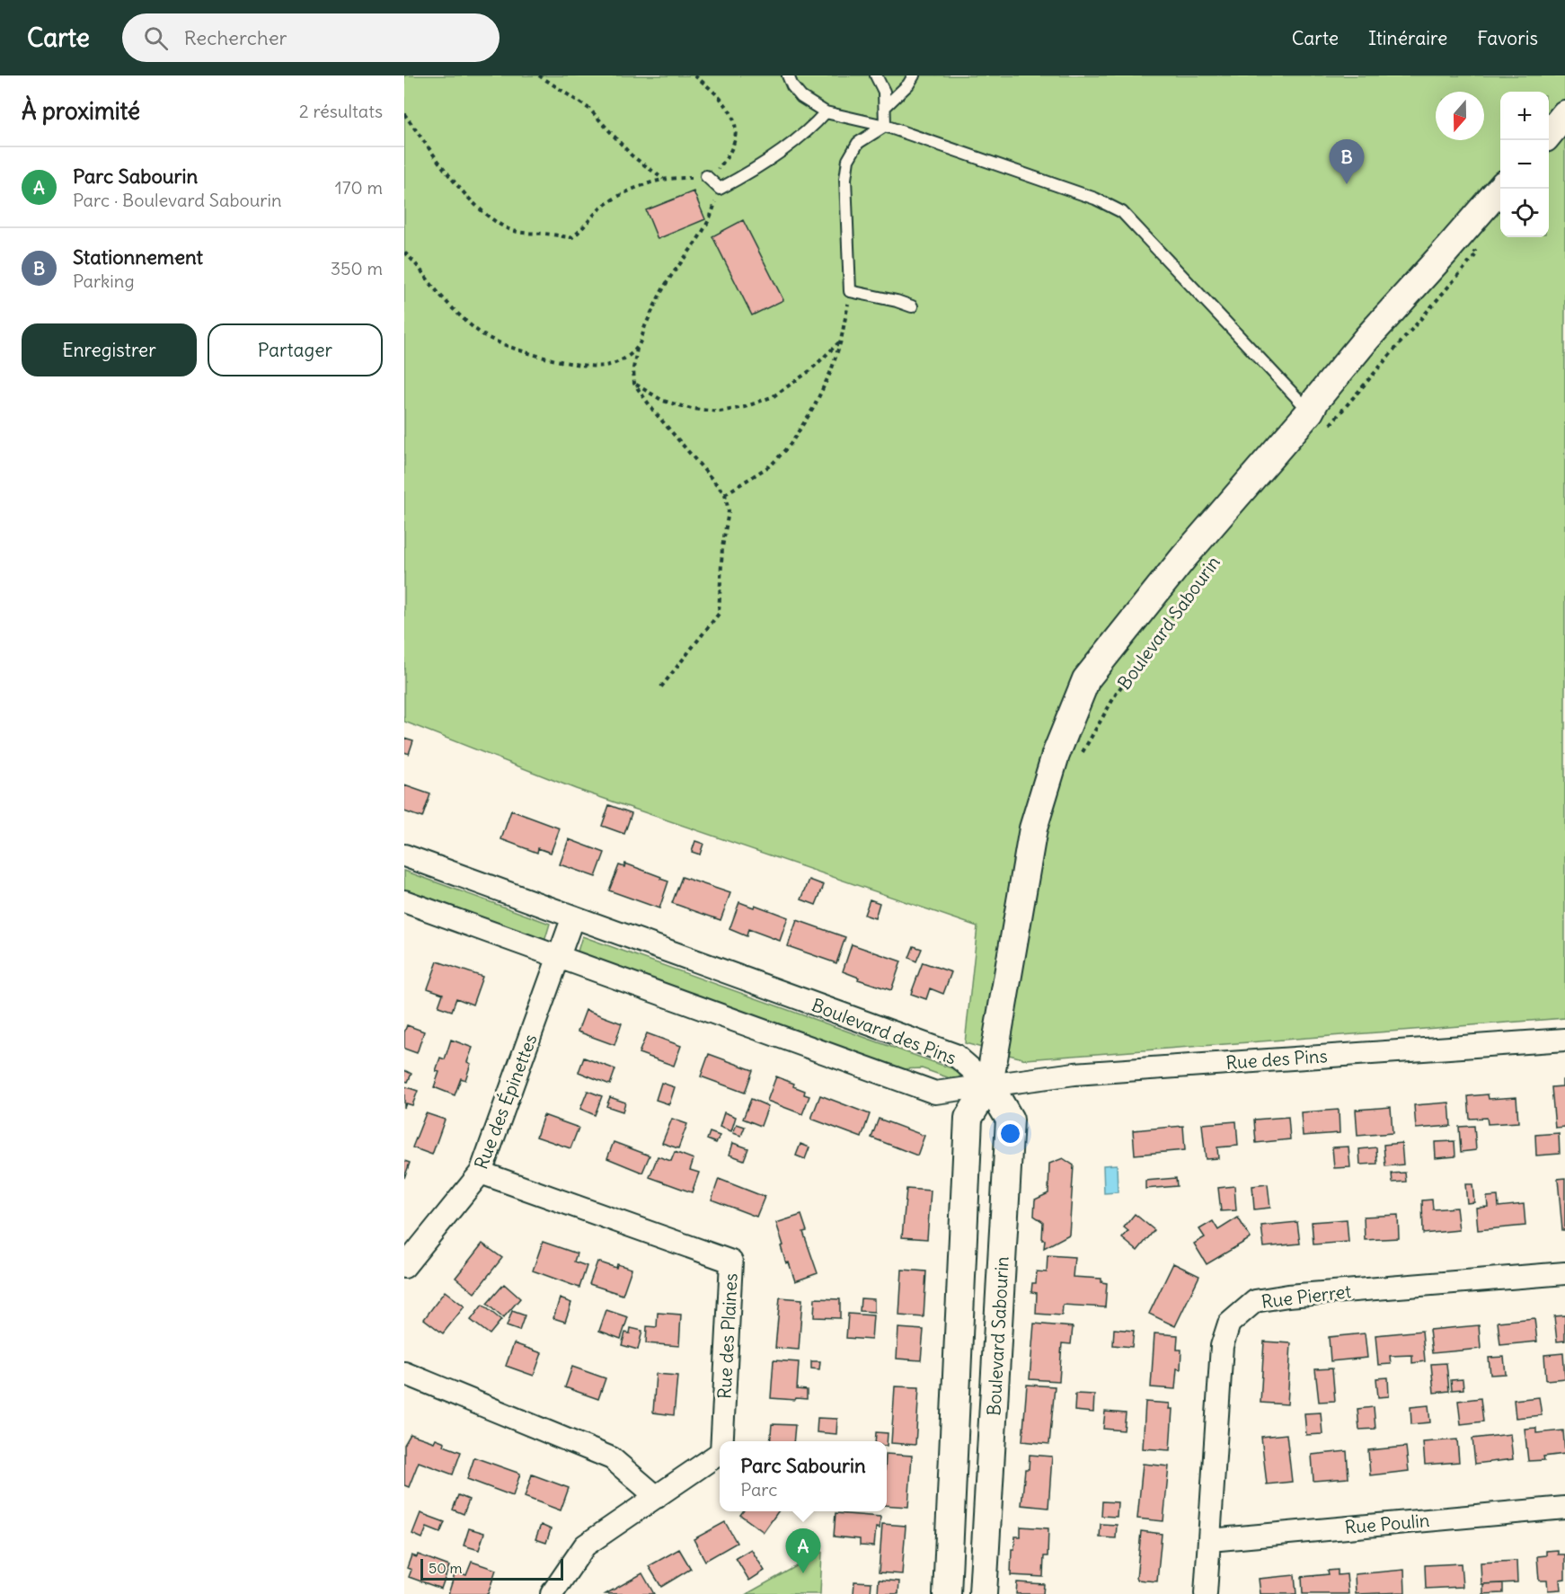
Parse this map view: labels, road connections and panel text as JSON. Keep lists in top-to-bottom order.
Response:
{
  "streets": {
    "street": [
      "Boulevard Sabourin",
      "Boulevard des Pins",
      "Rue des Pins",
      "Rue des Épinettes",
      "Rue Pierret",
      "Rue des Plaines",
      "Rue Poulin"
    ]
  },
  "crossings": [
    ["Boulevard Sabourin", "Boulevard des Pins"],
    ["Boulevard Sabourin", "Rue des Pins"],
    ["Boulevard des Pins", "Rue des Pins"],
    ["Boulevard des Pins", "Rue des Épinettes"],
    ["Rue des Épinettes", "Rue des Plaines"],
    ["Rue Pierret", "Rue Poulin"]
  ],
  "scale_bar": "50 m",
  "north": "bottom",
  "page": {
    "header": "Carte",
    "search": "Rechercher",
    "nav": ["Carte", "Itinéraire", "Favoris"],
    "heading": ["À proximité", "2 résultats"],
    "map_buttons": ["+", "−"],
    "pins": ["B", "A"],
    "list": [
      {
        "mark": "A",
        "name": "Parc Sabourin",
        "note": "Parc · Boulevard Sabourin",
        "value": "170 m"
      },
      {
        "mark": "B",
        "name": "Stationnement",
        "note": "Parking",
        "value": "350 m"
      }
    ],
    "buttons": ["Enregistrer", "Partager"],
    "popup": ["Parc Sabourin", "Parc"],
    "scale": "50 m"
  }
}
